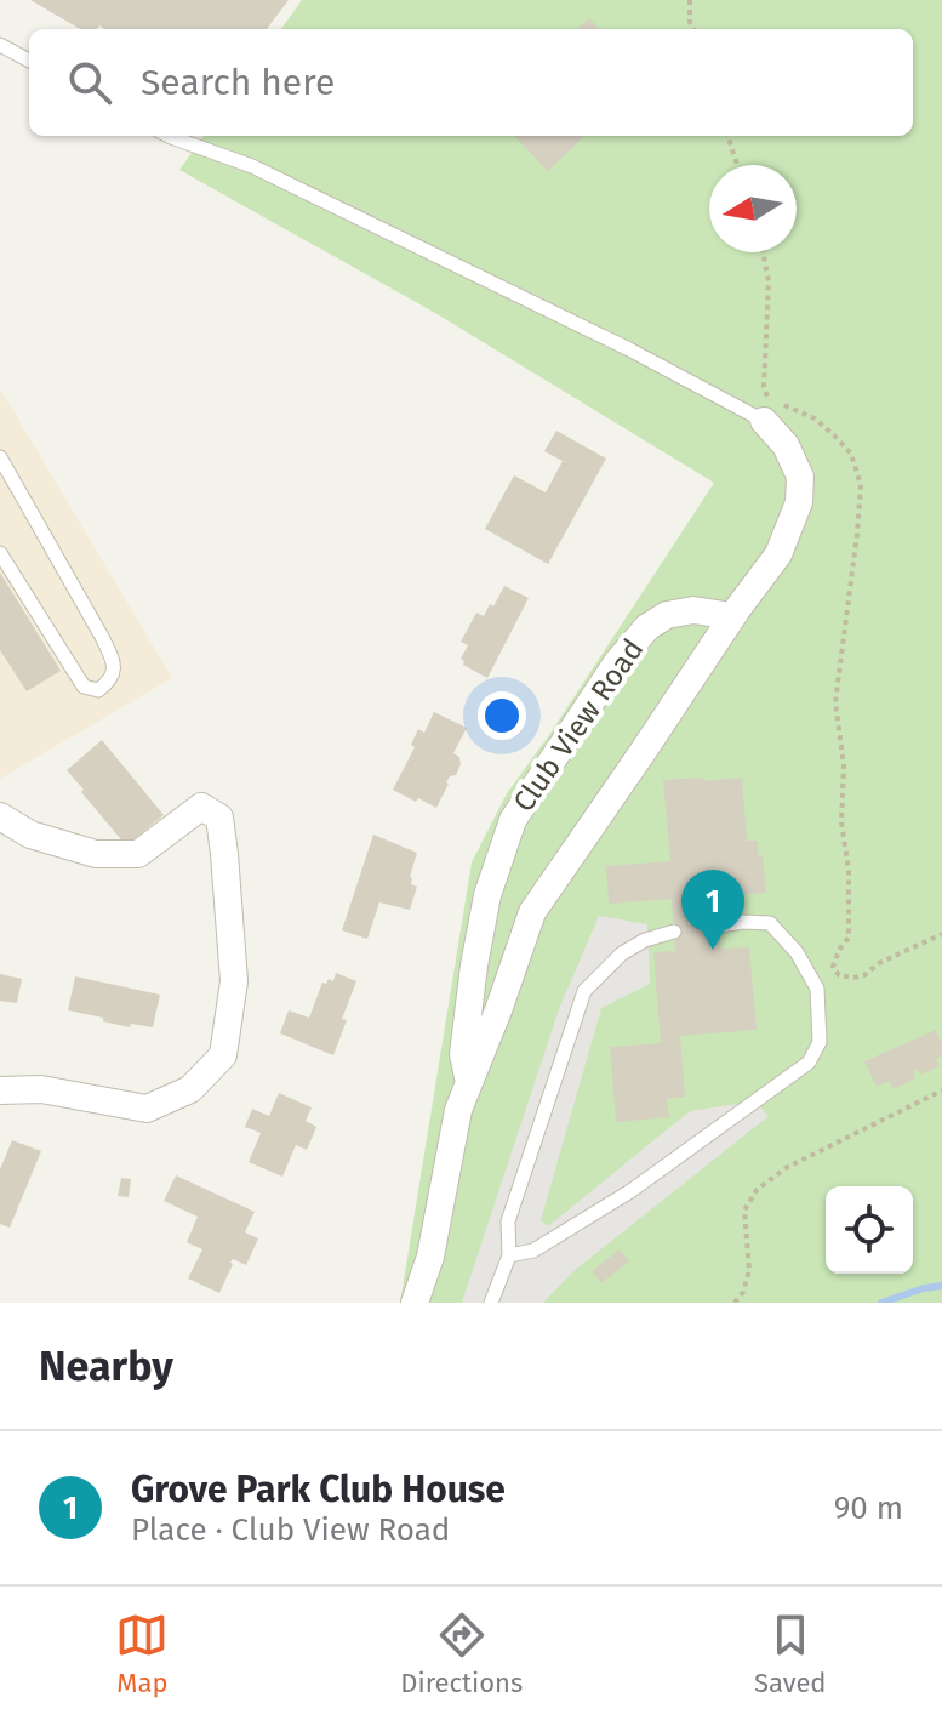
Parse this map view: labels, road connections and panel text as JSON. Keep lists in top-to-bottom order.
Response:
{
  "streets": {
    "street": ["Club View Road"]
  },
  "north": "left",
  "page": {
    "search": "Search here",
    "pins": "1",
    "heading": "Nearby",
    "list": [
      {
        "mark": "1",
        "name": "Grove Park Club House",
        "note": "Place · Club View Road",
        "value": "90 m"
      }
    ],
    "nav": ["Map", "Directions", "Saved"]
  }
}
